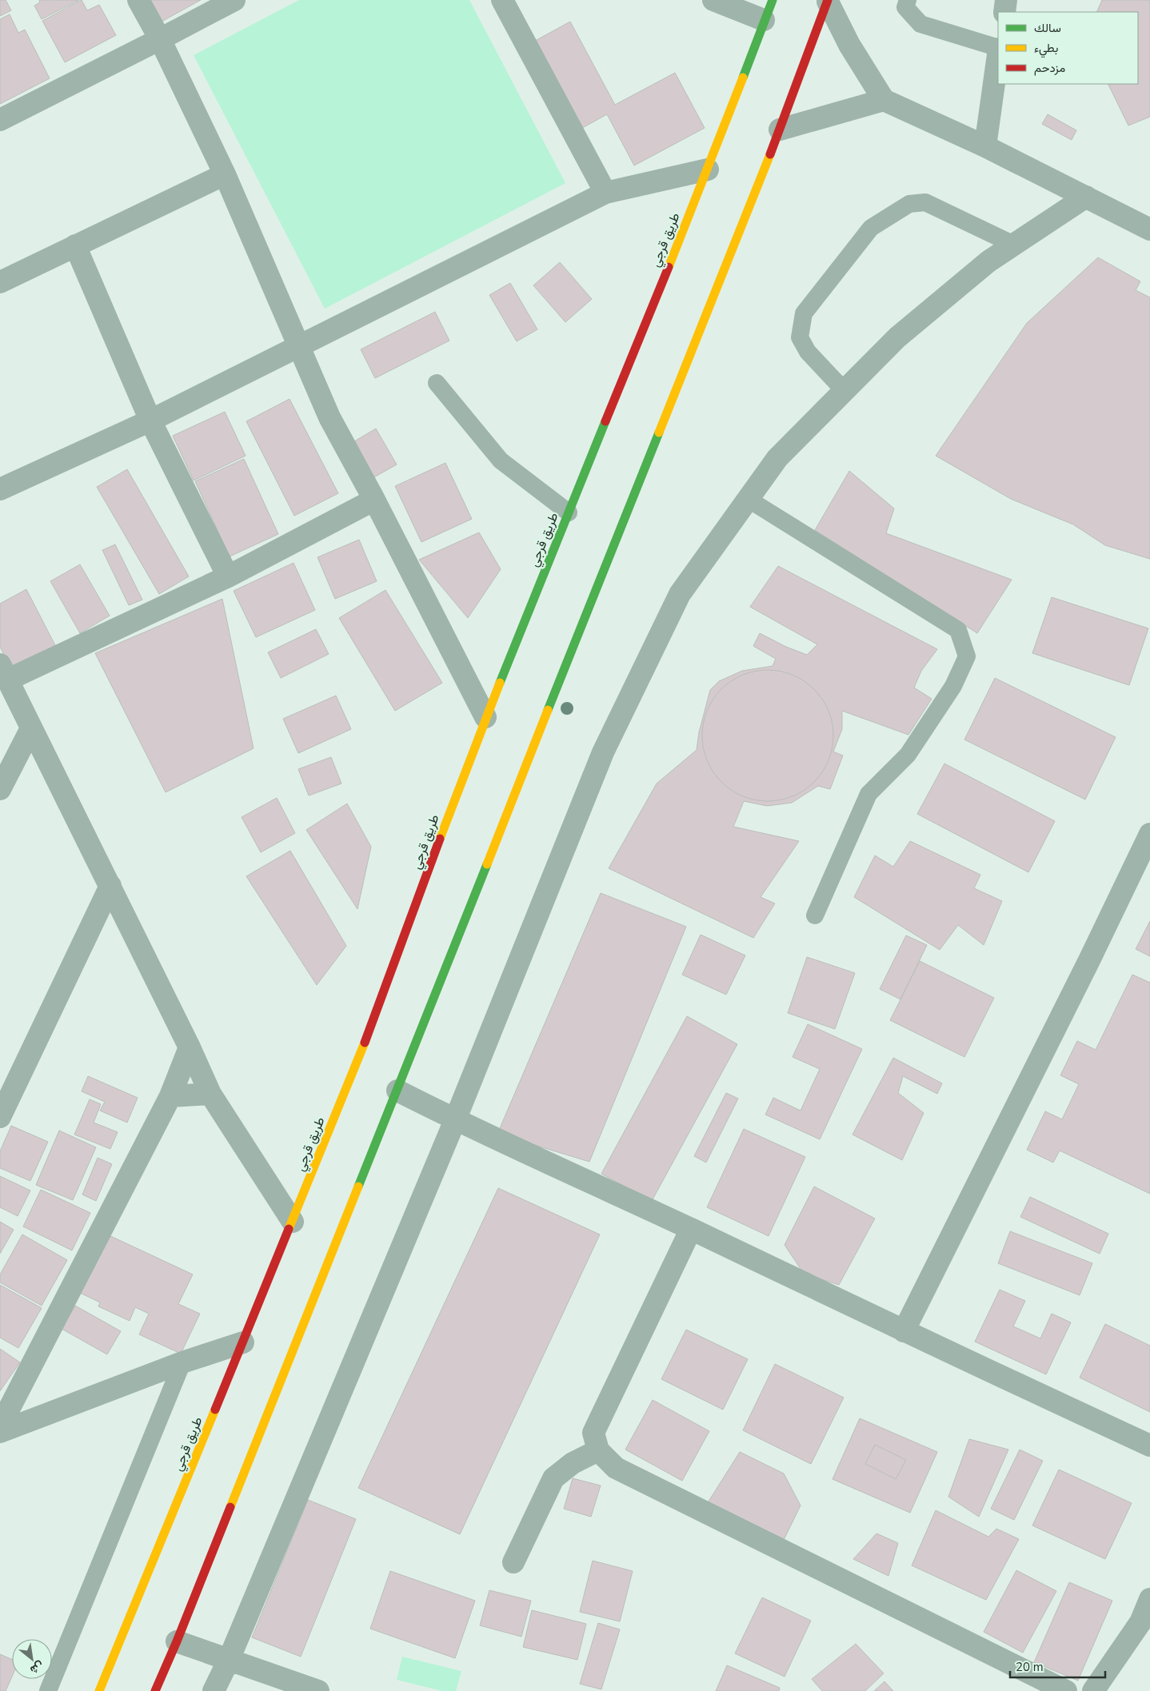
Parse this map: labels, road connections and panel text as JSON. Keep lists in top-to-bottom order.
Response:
{
  "streets": {
    "highway": ["طريق قرجي"]
  },
  "legend": ["سالك", "بطيء", "مزدحم"],
  "scale_bar": "20 m",
  "north": "bottom right"
}
